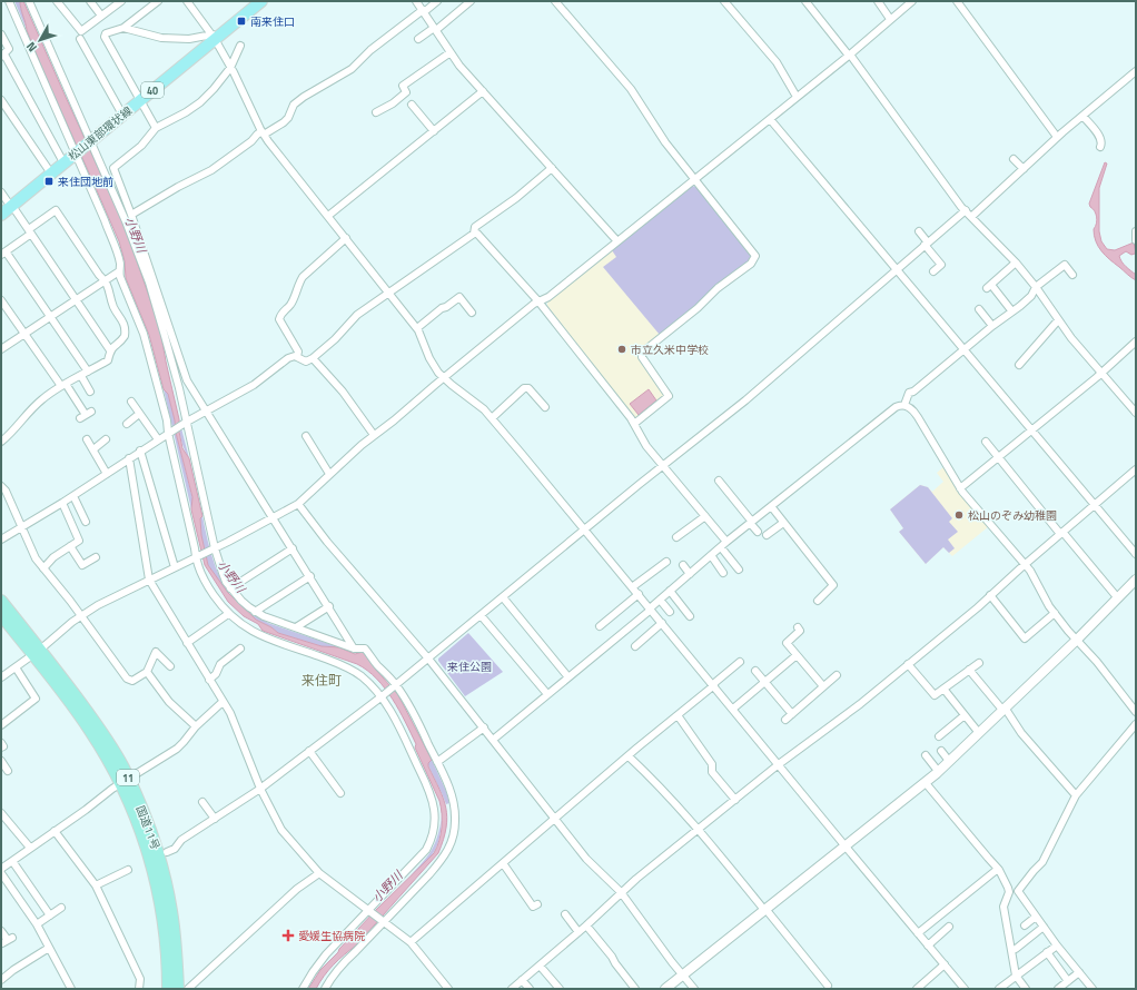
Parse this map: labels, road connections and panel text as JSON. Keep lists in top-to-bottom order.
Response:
{
  "streets": {
    "highway": ["11", "国道11号"],
    "main road": ["40", "松山東部環状線"]
  },
  "districts": ["来住町"],
  "water": ["小野川"],
  "parks": ["来住公園"],
  "places": {
    "transit": ["南来住口", "来住団地前"],
    "other": ["市立久米中学校", "松山のぞみ幼稚園"],
    "health": ["愛媛生協病院"]
  },
  "north": "bottom left"
}
